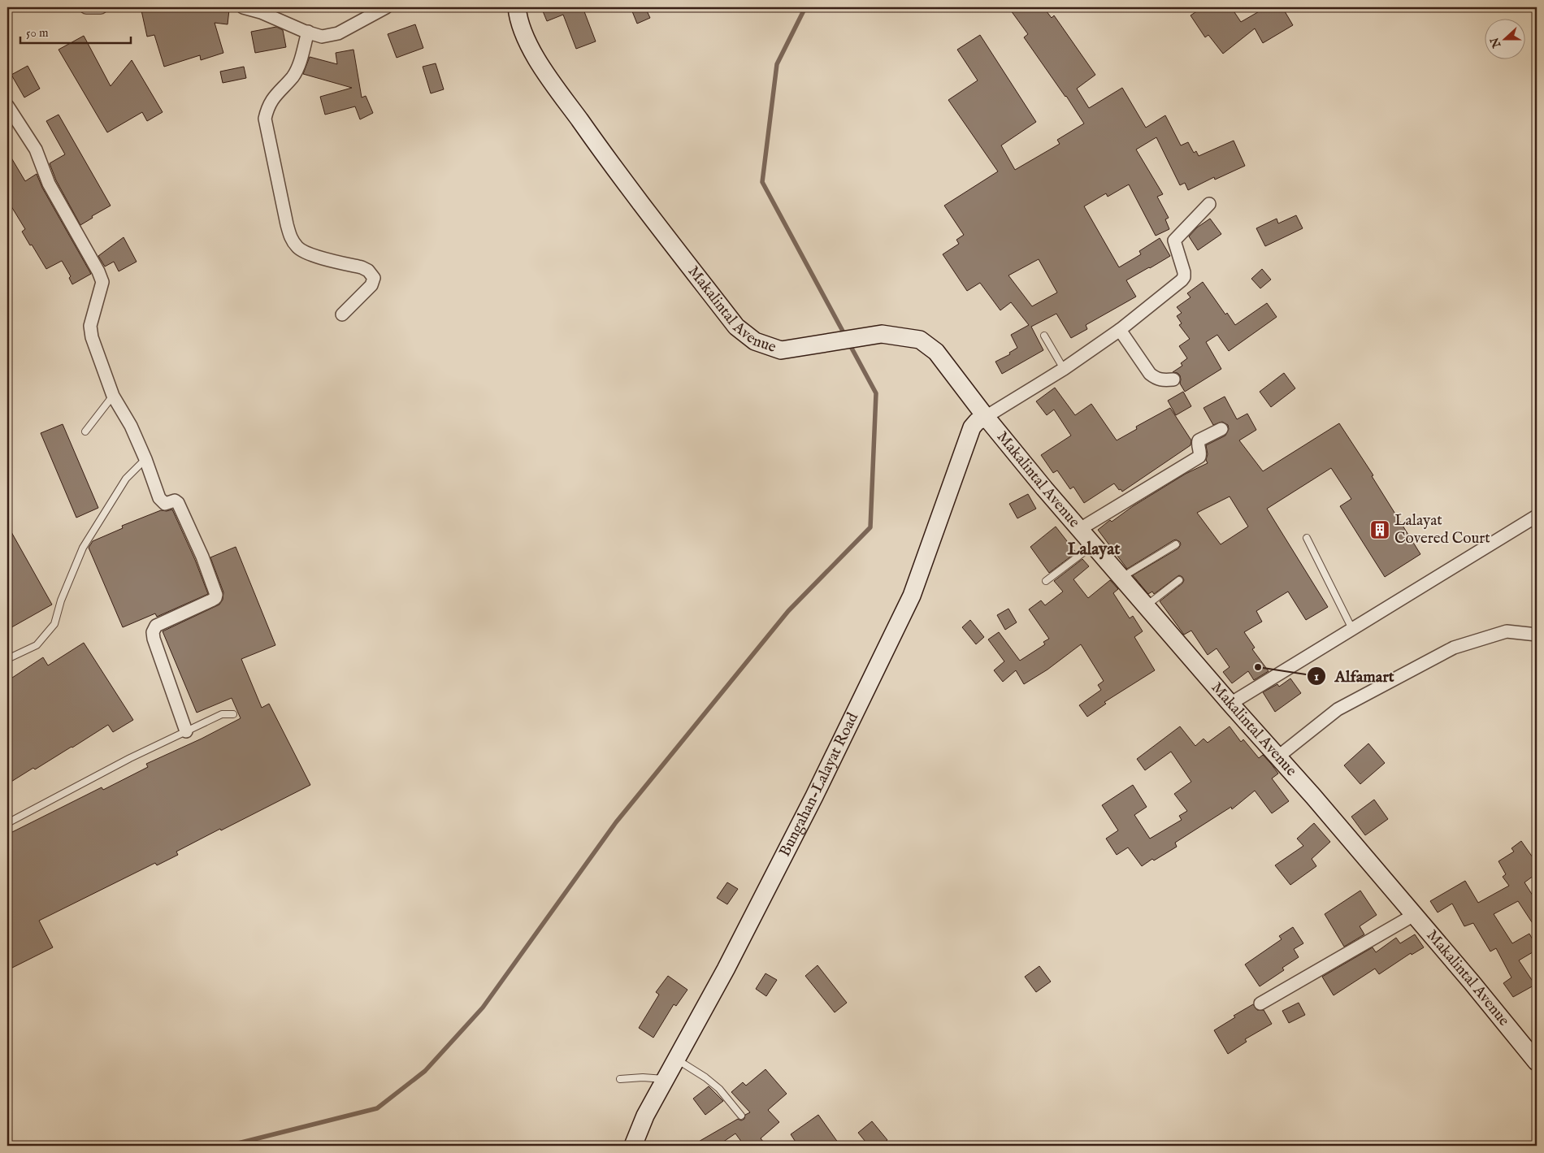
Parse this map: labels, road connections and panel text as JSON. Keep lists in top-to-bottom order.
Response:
{
  "streets": {
    "main road": ["Makalintal Avenue", "Bungahan-Lalayat Road"]
  },
  "crossings": [
    ["Makalintal Avenue", "Bungahan-Lalayat Road"]
  ],
  "districts": ["Lalayat"],
  "places": {
    "building": ["Lalayat Covered Court"],
    "other": ["Alfamart"]
  },
  "scale_bar": "50 m",
  "north": "left"
}
